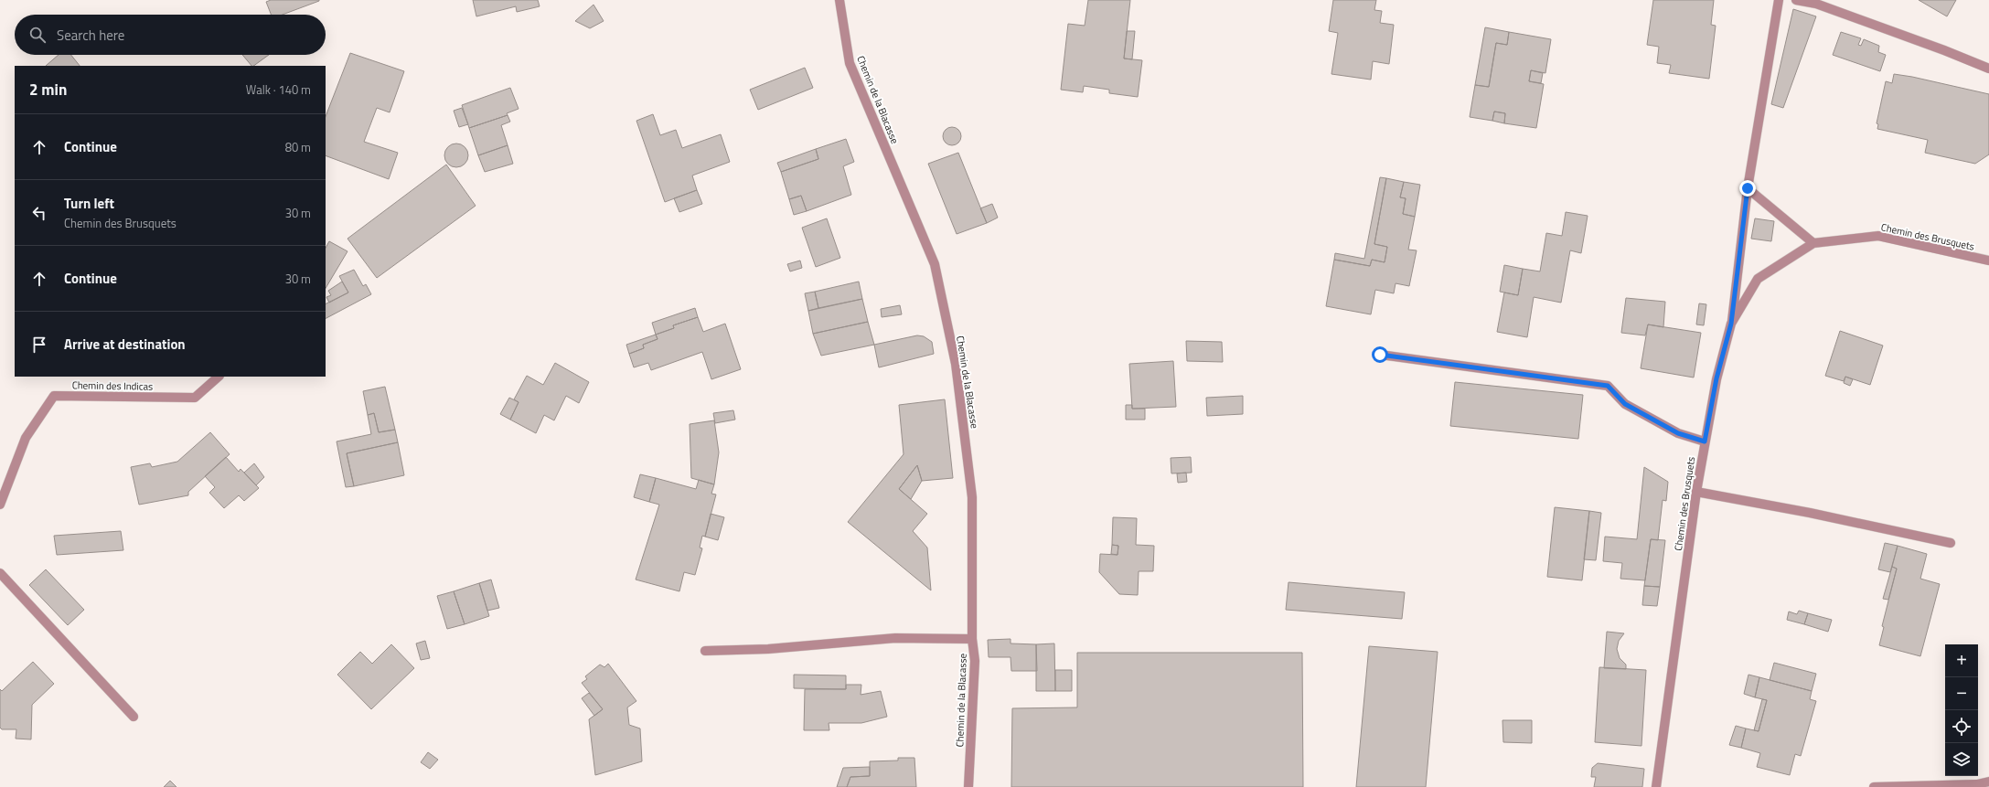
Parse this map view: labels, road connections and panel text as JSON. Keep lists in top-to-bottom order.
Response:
{
  "streets": {
    "street": ["Chemin de la Blacasse", "Chemin des Brusquets", "Chemin des Indicas"]
  },
  "page": {
    "search": "Search here",
    "heading": ["2 min", "Walk · 140 m"],
    "list": [
      ["Continue", "80 m"],
      ["Turn left", "Chemin des Brusquets", "30 m"],
      ["Continue", "30 m"],
      "Arrive at destination"
    ],
    "map_buttons": ["+", "−"]
  }
}
